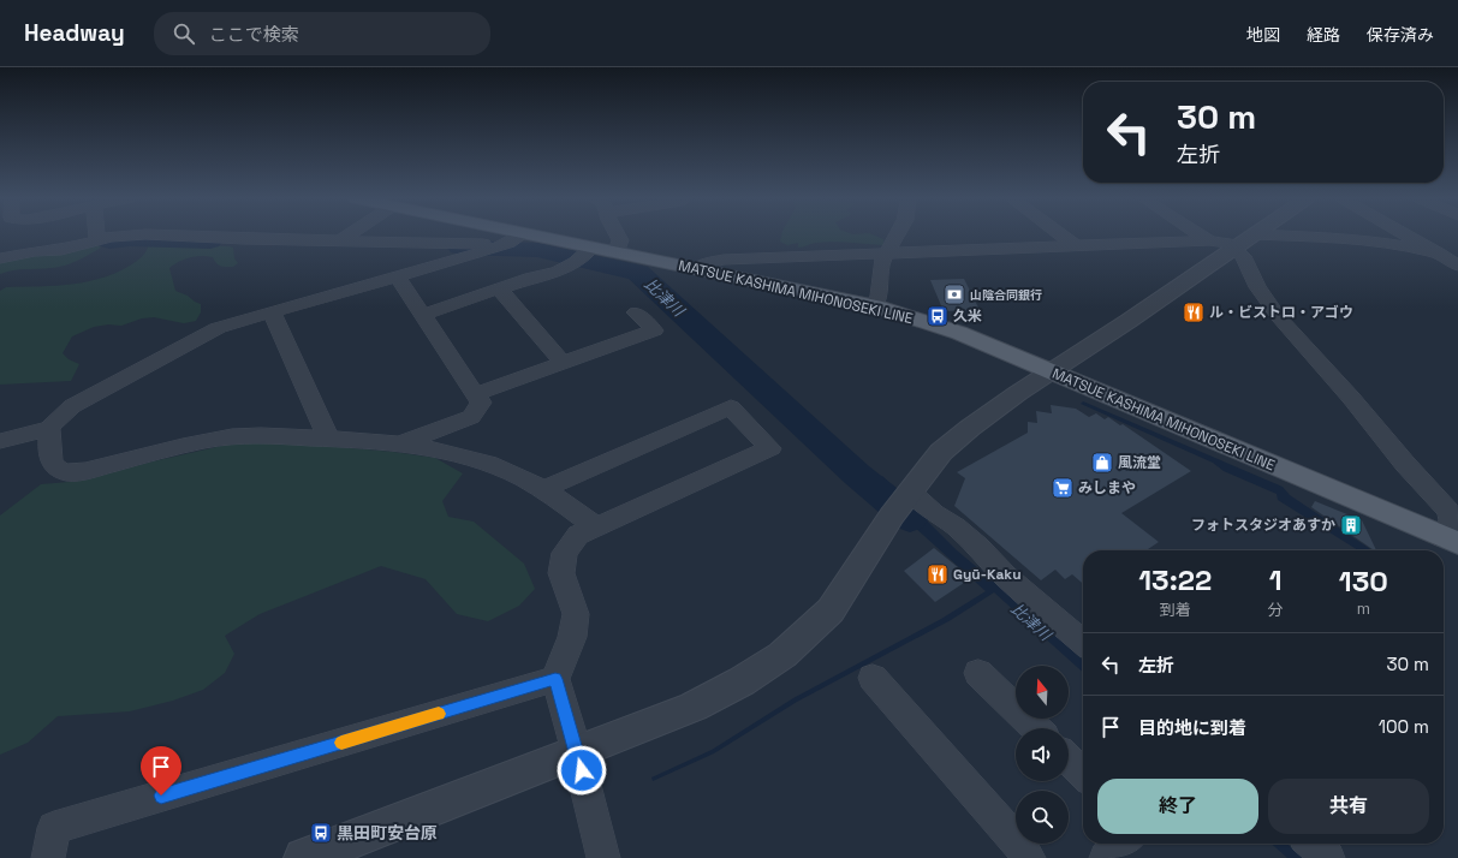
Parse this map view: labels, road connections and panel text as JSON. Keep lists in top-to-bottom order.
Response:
{
  "streets": {
    "main road": ["MATSUE KASHIMA MIHONOSEKI LINE"]
  },
  "water": ["比津川"],
  "places": {
    "bank": ["山陰合同銀行"],
    "restaurant": ["ル・ビストロ・アゴウ", "Gyū-Kaku"],
    "bus stop": ["久米", "黒田町安台原"],
    "shop": ["風流堂"],
    "supermarket": ["みしまや"],
    "building": ["フォトスタジオあすか"]
  },
  "north": "top",
  "page": {
    "header": "Headway",
    "search": "ここで検索",
    "nav": ["地図", "経路", "保存済み"],
    "turn": ["30 m", "左折"],
    "eta": [
      "13:22",
      "到着",
      "1",
      "分",
      "130",
      "m"
    ],
    "list": [
      {
        "name": "左折",
        "value": "30 m"
      },
      {
        "name": "目的地に到着",
        "value": "100 m"
      }
    ],
    "buttons": ["終了", "共有"]
  }
}
